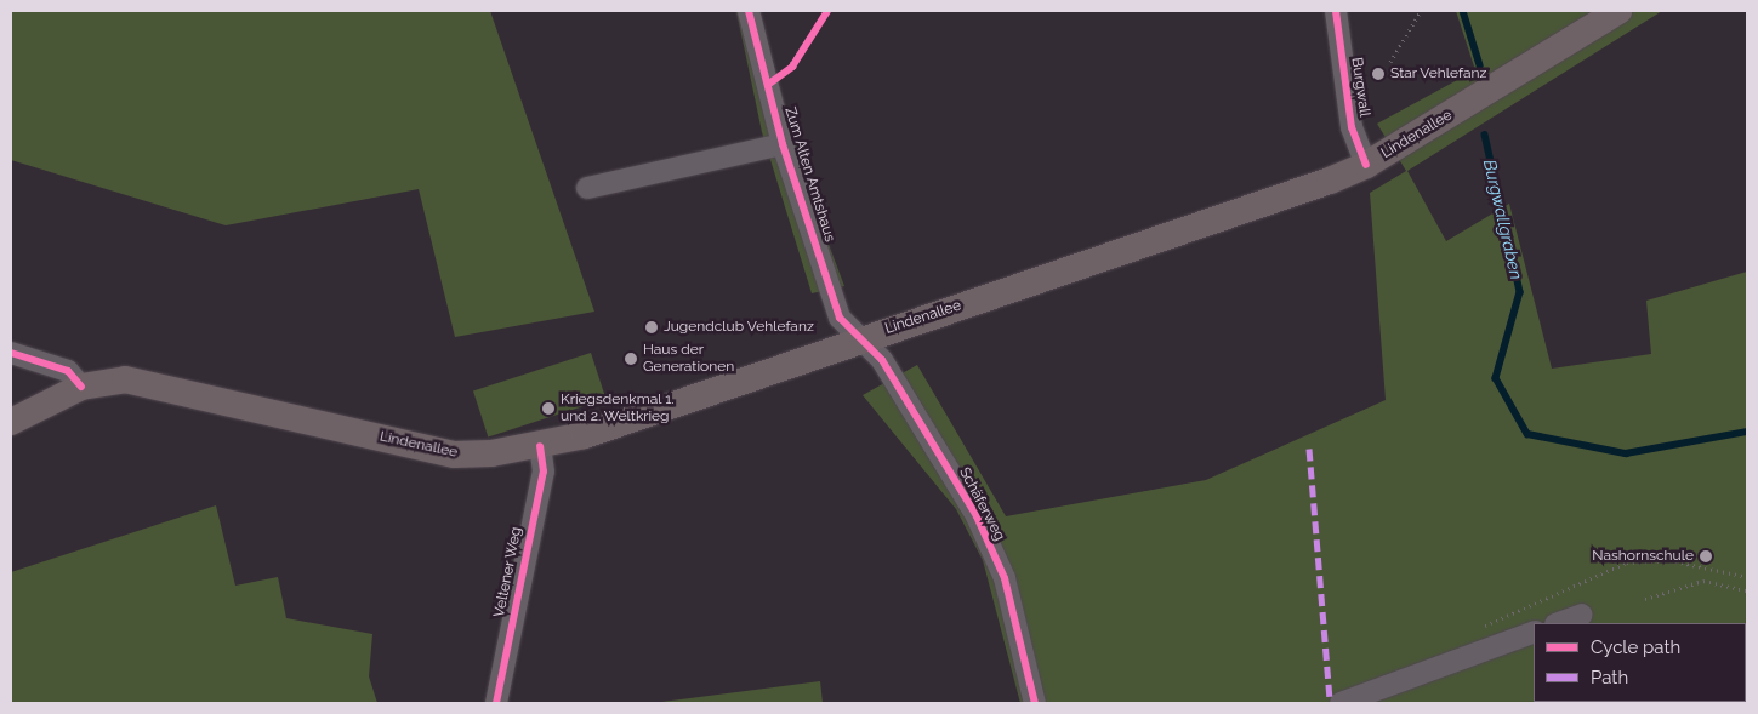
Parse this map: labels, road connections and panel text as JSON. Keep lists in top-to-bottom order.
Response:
{
  "streets": {
    "main road": ["Lindenallee"],
    "street": [
      "Burgwall",
      "Zum Alten Amtshaus",
      "Schäferweg",
      "Veltener Weg"
    ]
  },
  "crossings": [
    ["Burgwall", "Lindenallee"],
    ["Lindenallee", "Zum Alten Amtshaus"],
    ["Lindenallee", "Schäferweg"],
    ["Lindenallee", "Veltener Weg"],
    ["Zum Alten Amtshaus", "Schäferweg"]
  ],
  "water": ["Burgwallgraben"],
  "places": [
    "Star Vehlefanz",
    "Jugendclub Vehlefanz",
    "Haus der Generationen",
    "Kriegsdenkmal 1. und 2. Weltkrieg",
    "Nashornschule"
  ],
  "legend": ["Cycle path", "Path"]
}
